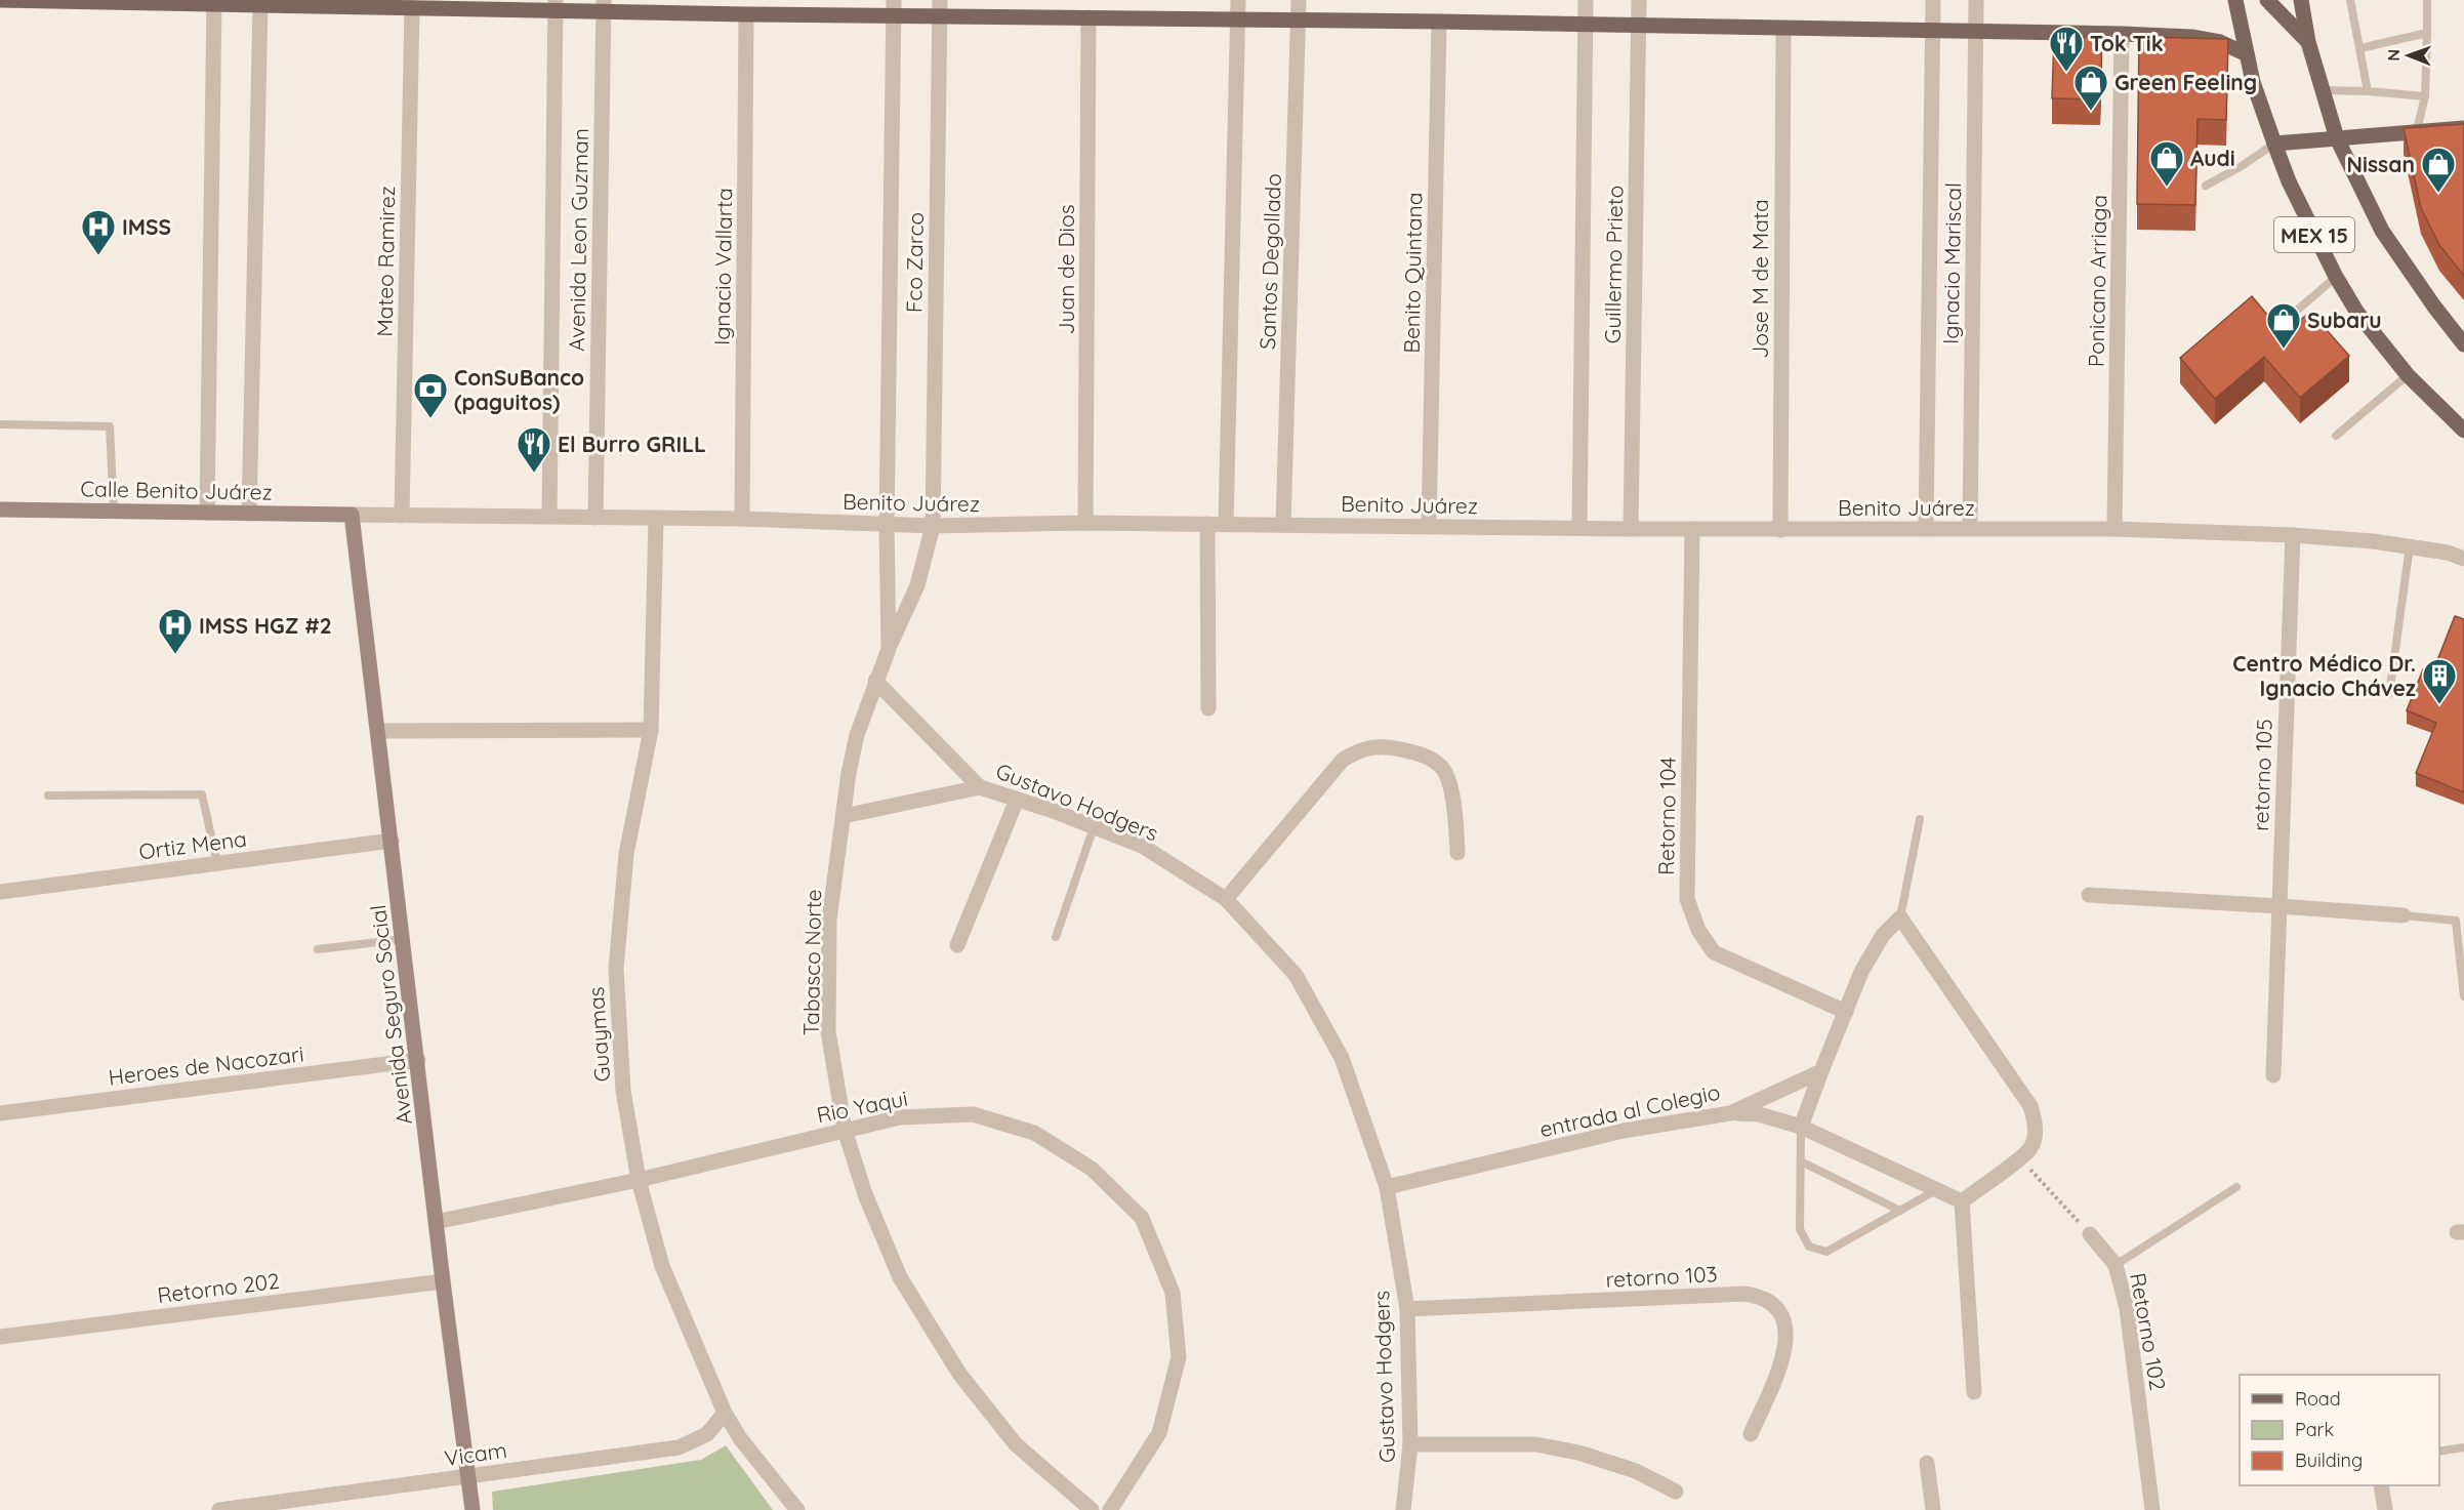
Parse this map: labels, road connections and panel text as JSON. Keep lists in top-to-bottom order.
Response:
{
  "streets": {
    "main road": ["MEX 15"],
    "street": [
      "Avenida Leon Guzman",
      "Mateo Ramirez",
      "Santos Degollado",
      "Fco Zarco",
      "Ignacio Mariscal",
      "Guillermo Prieto",
      "Ignacio Vallarta",
      "Juan de Dios",
      "Benito Quintana",
      "Jose M de Mata",
      "Ponicano Arriaga",
      "Calle Benito Juárez",
      "Benito Juárez",
      "retorno 105",
      "Gustavo Hodgers",
      "Retorno 104",
      "Ortiz Mena",
      "Tabasco Norte",
      "Avenida Seguro Social",
      "Guaymas",
      "Heroes de Nacozari",
      "Rio Yaqui",
      "entrada al Colegio",
      "retorno 103",
      "Retorno 202",
      "Retorno 102",
      "Vicam"
    ]
  },
  "crossings": [
    ["Avenida Leon Guzman", "Benito Juárez"],
    ["Mateo Ramirez", "Benito Juárez"],
    ["Santos Degollado", "Benito Juárez"],
    ["Fco Zarco", "Benito Juárez"],
    ["Fco Zarco", "Tabasco Norte"],
    ["Ignacio Mariscal", "Benito Juárez"],
    ["Guillermo Prieto", "Benito Juárez"],
    ["Ignacio Vallarta", "Benito Juárez"],
    ["Juan de Dios", "Benito Juárez"],
    ["Benito Quintana", "Benito Juárez"],
    ["Jose M de Mata", "Benito Juárez"],
    ["Ponicano Arriaga", "Benito Juárez"],
    ["Calle Benito Juárez", "Benito Juárez"],
    ["Calle Benito Juárez", "Avenida Seguro Social"],
    ["Benito Juárez", "retorno 105"],
    ["Benito Juárez", "Retorno 104"],
    ["Benito Juárez", "Tabasco Norte"],
    ["Benito Juárez", "Avenida Seguro Social"],
    ["Benito Juárez", "Guaymas"],
    ["Gustavo Hodgers", "Tabasco Norte"],
    ["Gustavo Hodgers", "entrada al Colegio"],
    ["Gustavo Hodgers", "retorno 103"],
    ["Ortiz Mena", "Avenida Seguro Social"],
    ["Tabasco Norte", "Rio Yaqui"],
    ["Avenida Seguro Social", "Heroes de Nacozari"],
    ["Avenida Seguro Social", "Rio Yaqui"],
    ["Avenida Seguro Social", "Retorno 202"],
    ["Avenida Seguro Social", "Vicam"],
    ["Guaymas", "Rio Yaqui"],
    ["Guaymas", "Vicam"]
  ],
  "places": {
    "restaurant": ["Tok Tik", "El Burro GRILL"],
    "shop": [
      "Green Feeling",
      "Audi",
      "Nissan",
      "Subaru"
    ],
    "hospital": ["IMSS", "IMSS HGZ #2"],
    "bank": ["ConSuBanco (paguitos)"],
    "building": ["Centro Médico Dr. Ignacio Chávez"]
  },
  "legend": ["Road", "Park", "Building"],
  "north": "left"
}
